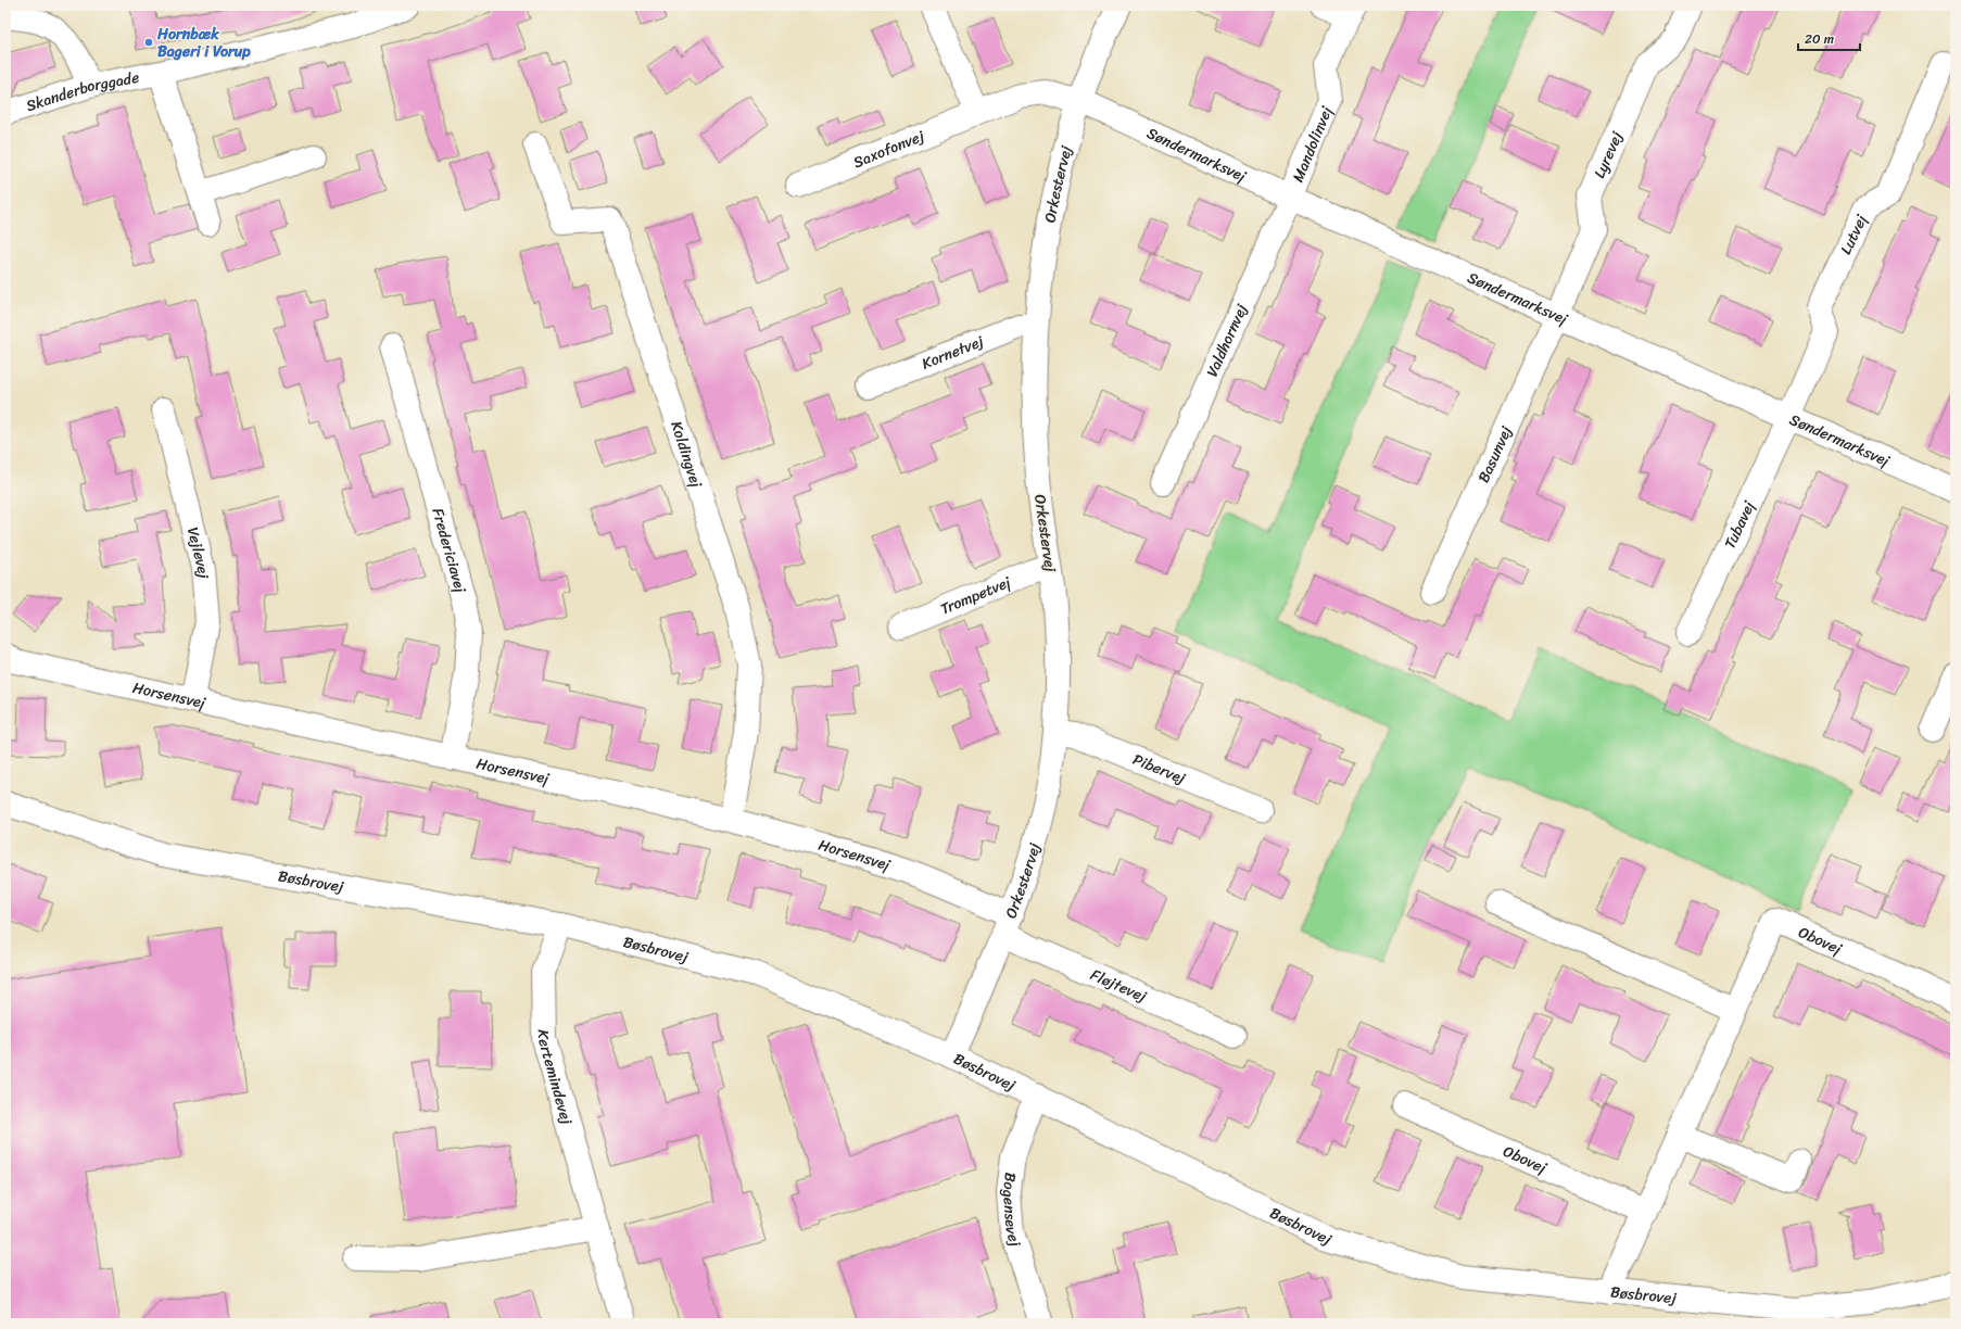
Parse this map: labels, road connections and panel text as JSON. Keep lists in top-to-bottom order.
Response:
{
  "streets": {
    "street": [
      "Skanderborggade",
      "Mandolinvej",
      "Saxofonvej",
      "Søndermarksvej",
      "Lyrevej",
      "Orkestervej",
      "Lutvej",
      "Valdhornvej",
      "Kornetvej",
      "Koldingvej",
      "Basunvej",
      "Tubavej",
      "Fredericiavej",
      "Vejlevej",
      "Trompetvej",
      "Horsensvej",
      "Pibervej",
      "Bøsbrovej",
      "Obovej",
      "Fløjtevej",
      "Kertemindevej",
      "Bogensevej"
    ]
  },
  "crossings": [
    ["Mandolinvej", "Søndermarksvej"],
    ["Mandolinvej", "Valdhornvej"],
    ["Saxofonvej", "Søndermarksvej"],
    ["Saxofonvej", "Orkestervej"],
    ["Søndermarksvej", "Lyrevej"],
    ["Søndermarksvej", "Orkestervej"],
    ["Søndermarksvej", "Lutvej"],
    ["Søndermarksvej", "Valdhornvej"],
    ["Søndermarksvej", "Basunvej"],
    ["Søndermarksvej", "Tubavej"],
    ["Lyrevej", "Basunvej"],
    ["Orkestervej", "Kornetvej"],
    ["Orkestervej", "Trompetvej"],
    ["Orkestervej", "Horsensvej"],
    ["Orkestervej", "Pibervej"],
    ["Orkestervej", "Bøsbrovej"],
    ["Orkestervej", "Fløjtevej"],
    ["Lutvej", "Tubavej"],
    ["Koldingvej", "Horsensvej"],
    ["Fredericiavej", "Horsensvej"],
    ["Vejlevej", "Horsensvej"],
    ["Bøsbrovej", "Obovej"],
    ["Bøsbrovej", "Kertemindevej"],
    ["Bøsbrovej", "Bogensevej"]
  ],
  "places": ["Hornbæk Bageri i Vorup"],
  "scale_bar": "20 m"
}
